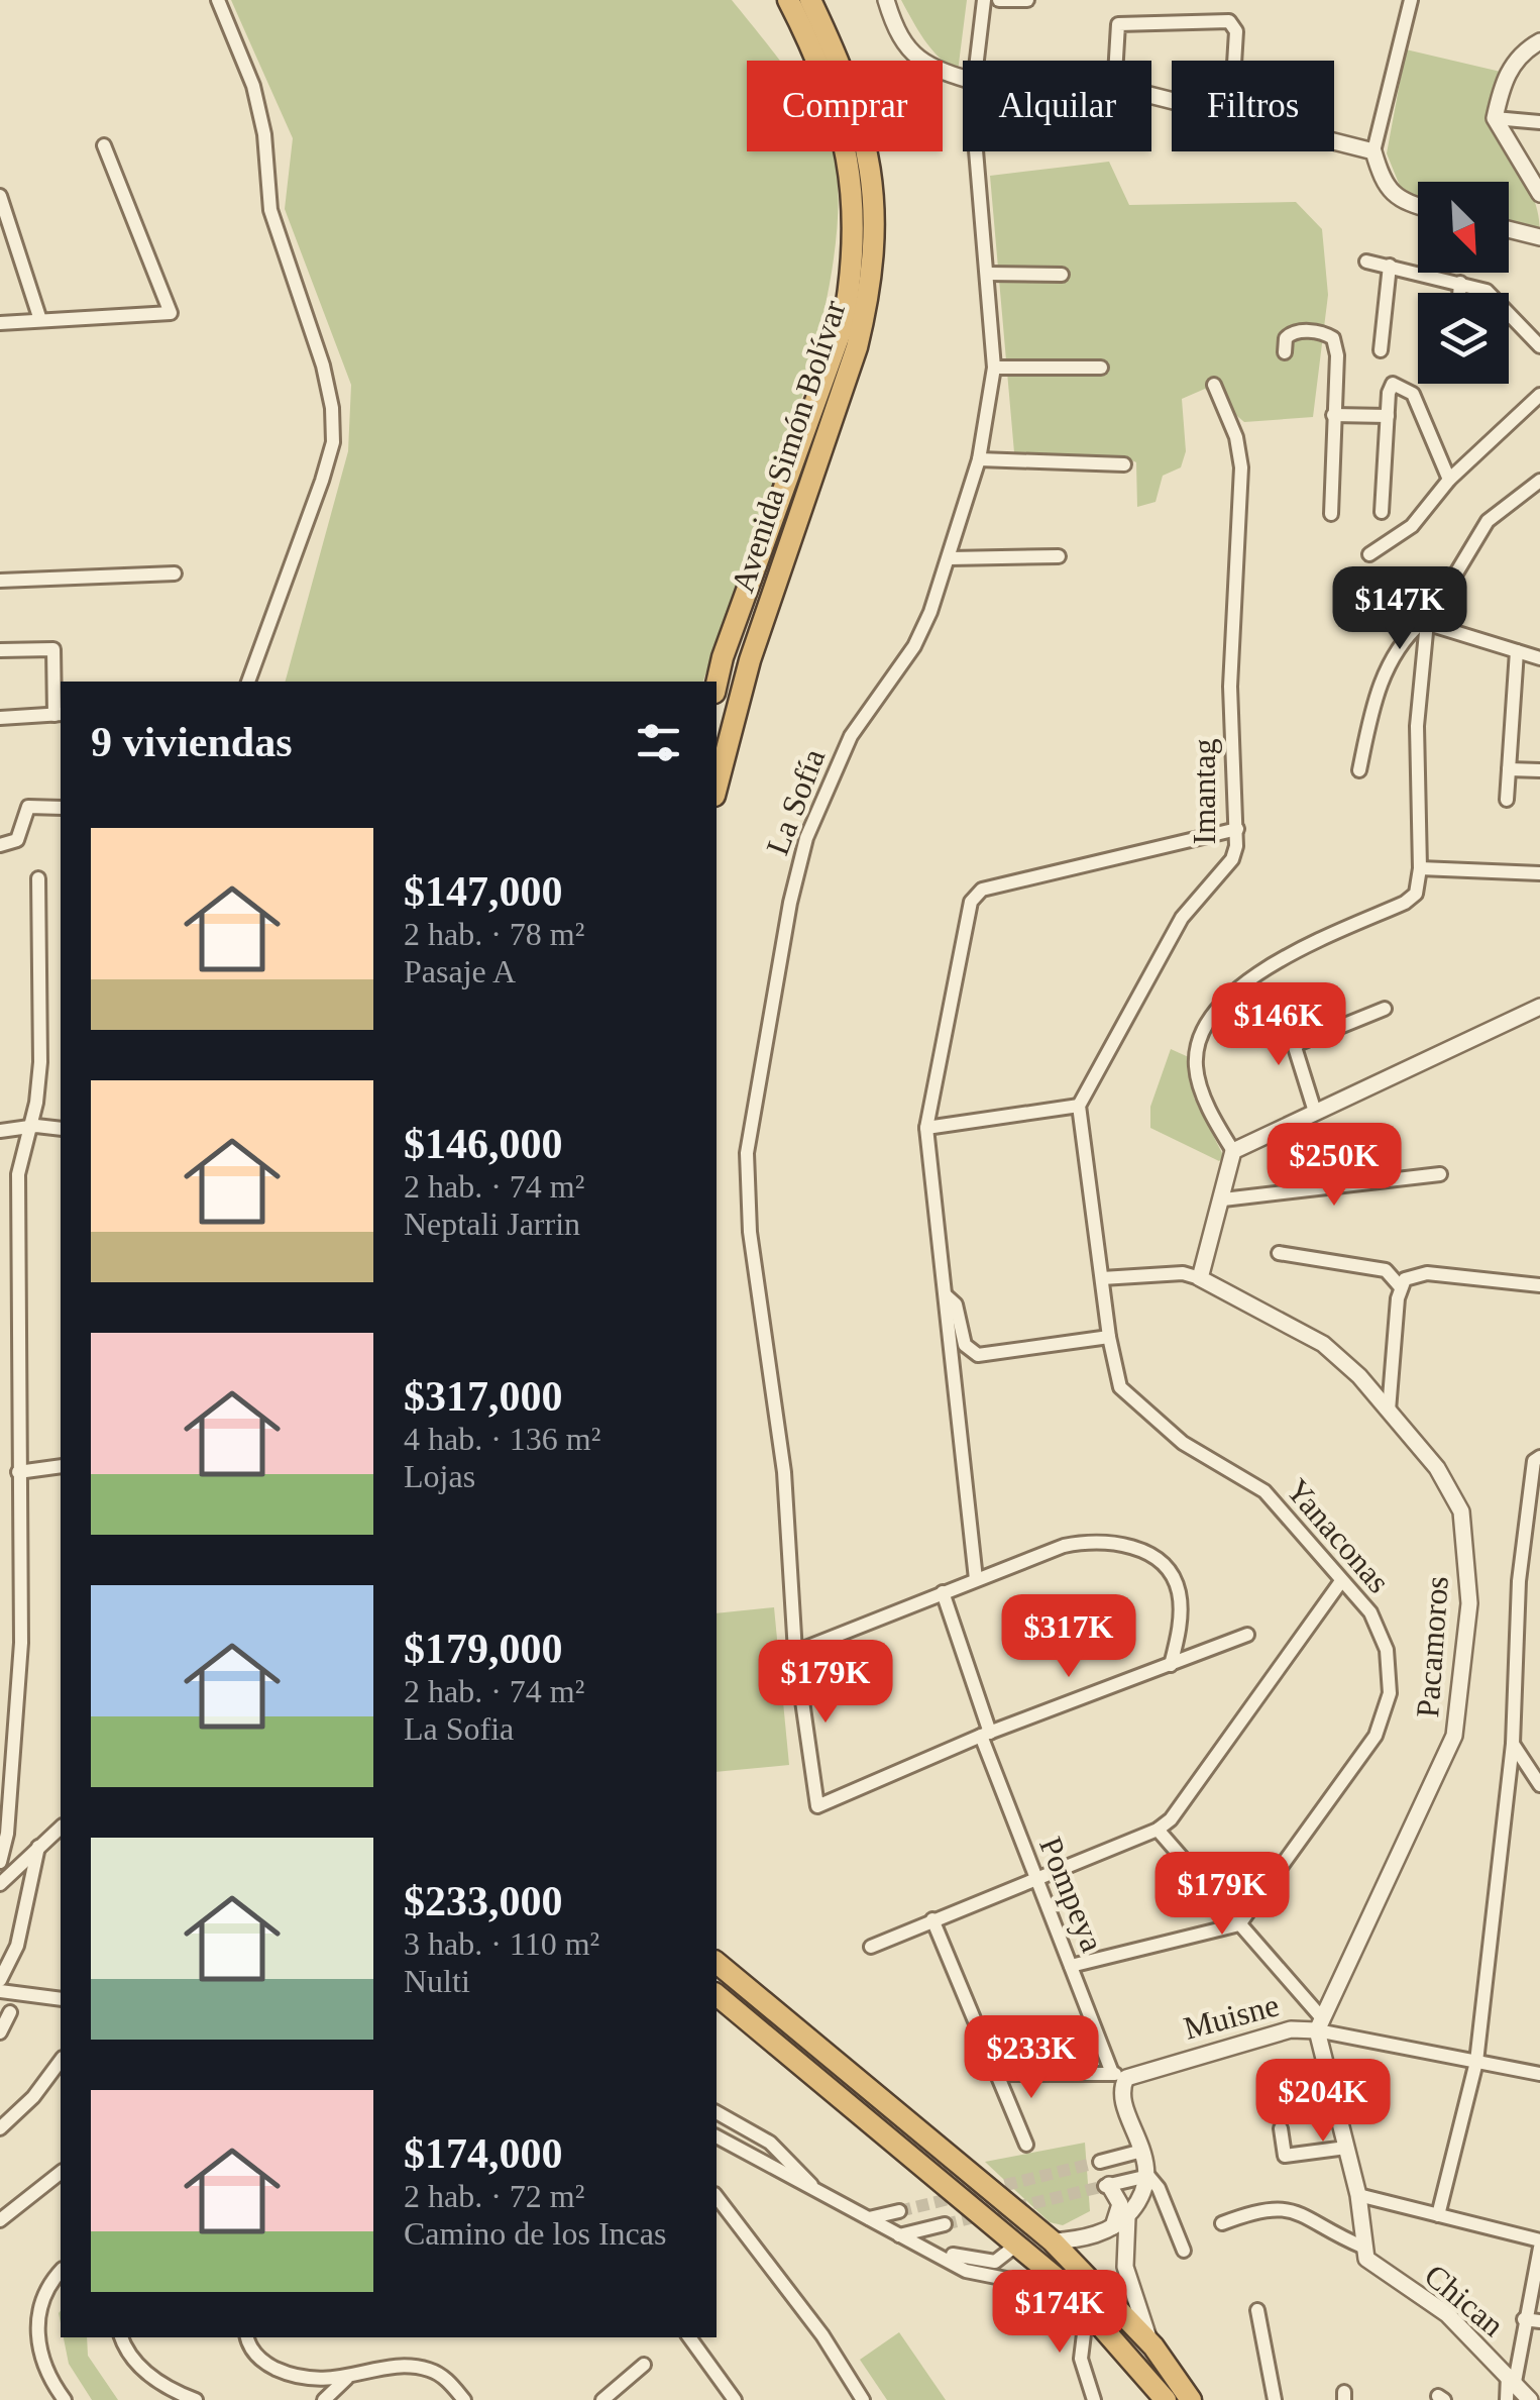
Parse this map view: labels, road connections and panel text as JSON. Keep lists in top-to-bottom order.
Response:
{
  "streets": {
    "highway": ["Avenida Simón Bolívar"],
    "street": [
      "Imantag",
      "La Sofía",
      "Yanaconas",
      "Pacamoros",
      "Pompeya",
      "Muisne",
      "Chican"
    ]
  },
  "crossings": [
    ["La Sofía", "Pompeya"],
    ["Yanaconas", "Pacamoros"],
    ["Pacamoros", "Muisne"],
    ["Pompeya", "Muisne"]
  ],
  "north": "bottom right",
  "page": {
    "chip": ["Comprar", "Alquilar", "Filtros"],
    "price": [
      "$147K",
      "$146K",
      "$250K",
      "$317K",
      "$179K",
      "$179K",
      "$233K",
      "$204K",
      "$174K"
    ],
    "heading": "9 viviendas",
    "list": [
      {
        "name": "$147,000",
        "note": "2 hab. · 78 m² · Pasaje A"
      },
      {
        "name": "$146,000",
        "note": "2 hab. · 74 m² · Neptali Jarrin"
      },
      {
        "name": "$317,000",
        "note": "4 hab. · 136 m² · Lojas"
      },
      {
        "name": "$179,000",
        "note": "2 hab. · 74 m² · La Sofia"
      },
      {
        "name": "$233,000",
        "note": "3 hab. · 110 m² · Nulti"
      },
      {
        "name": "$174,000",
        "note": "2 hab. · 72 m² · Camino de los Incas"
      }
    ]
  }
}
